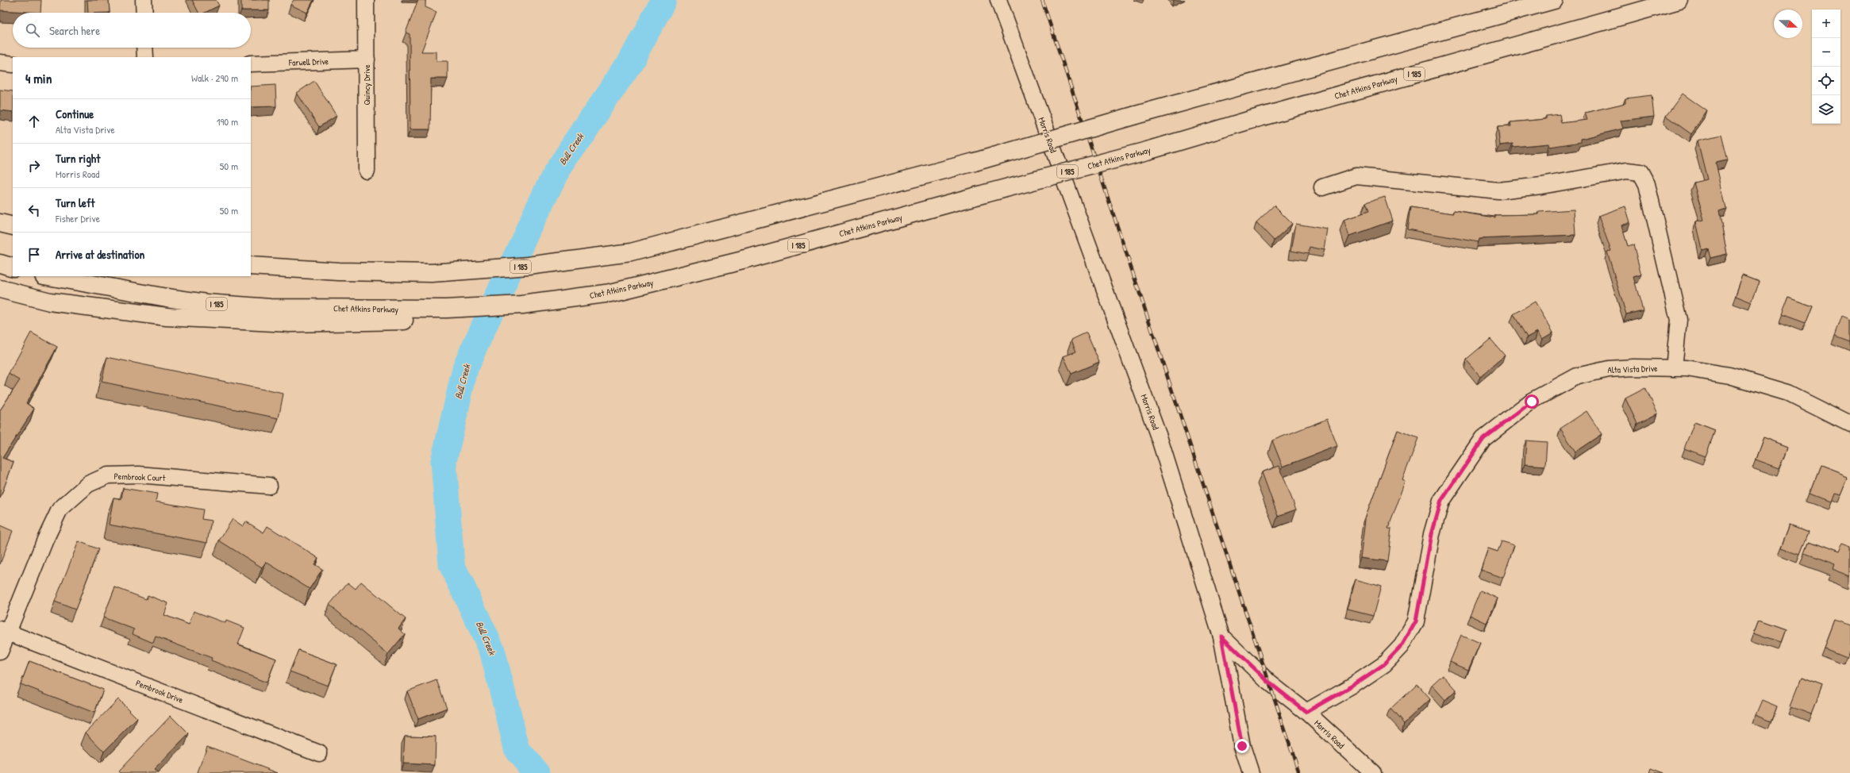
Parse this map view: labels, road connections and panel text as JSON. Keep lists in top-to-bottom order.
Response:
{
  "streets": {
    "highway": ["I 185", "Chet Atkins Parkway"],
    "street": [
      "Farwell Drive",
      "Quincy Drive",
      "Morris Road",
      "Alta Vista Drive",
      "Pembrook Court",
      "Pembrook Drive"
    ]
  },
  "crossings": [
    ["Farwell Drive", "Quincy Drive"],
    ["Morris Road", "Alta Vista Drive"],
    ["Pembrook Court", "Pembrook Drive"]
  ],
  "water": ["Bull Creek"],
  "north": "right",
  "page": {
    "map_buttons": ["+", "−"],
    "search": "Search here",
    "heading": ["4 min", "Walk · 290 m"],
    "list": [
      ["Continue", "Alta Vista Drive", "190 m"],
      ["Turn right", "Morris Road", "50 m"],
      ["Turn left", "Fisher Drive", "50 m"],
      "Arrive at destination"
    ]
  }
}
